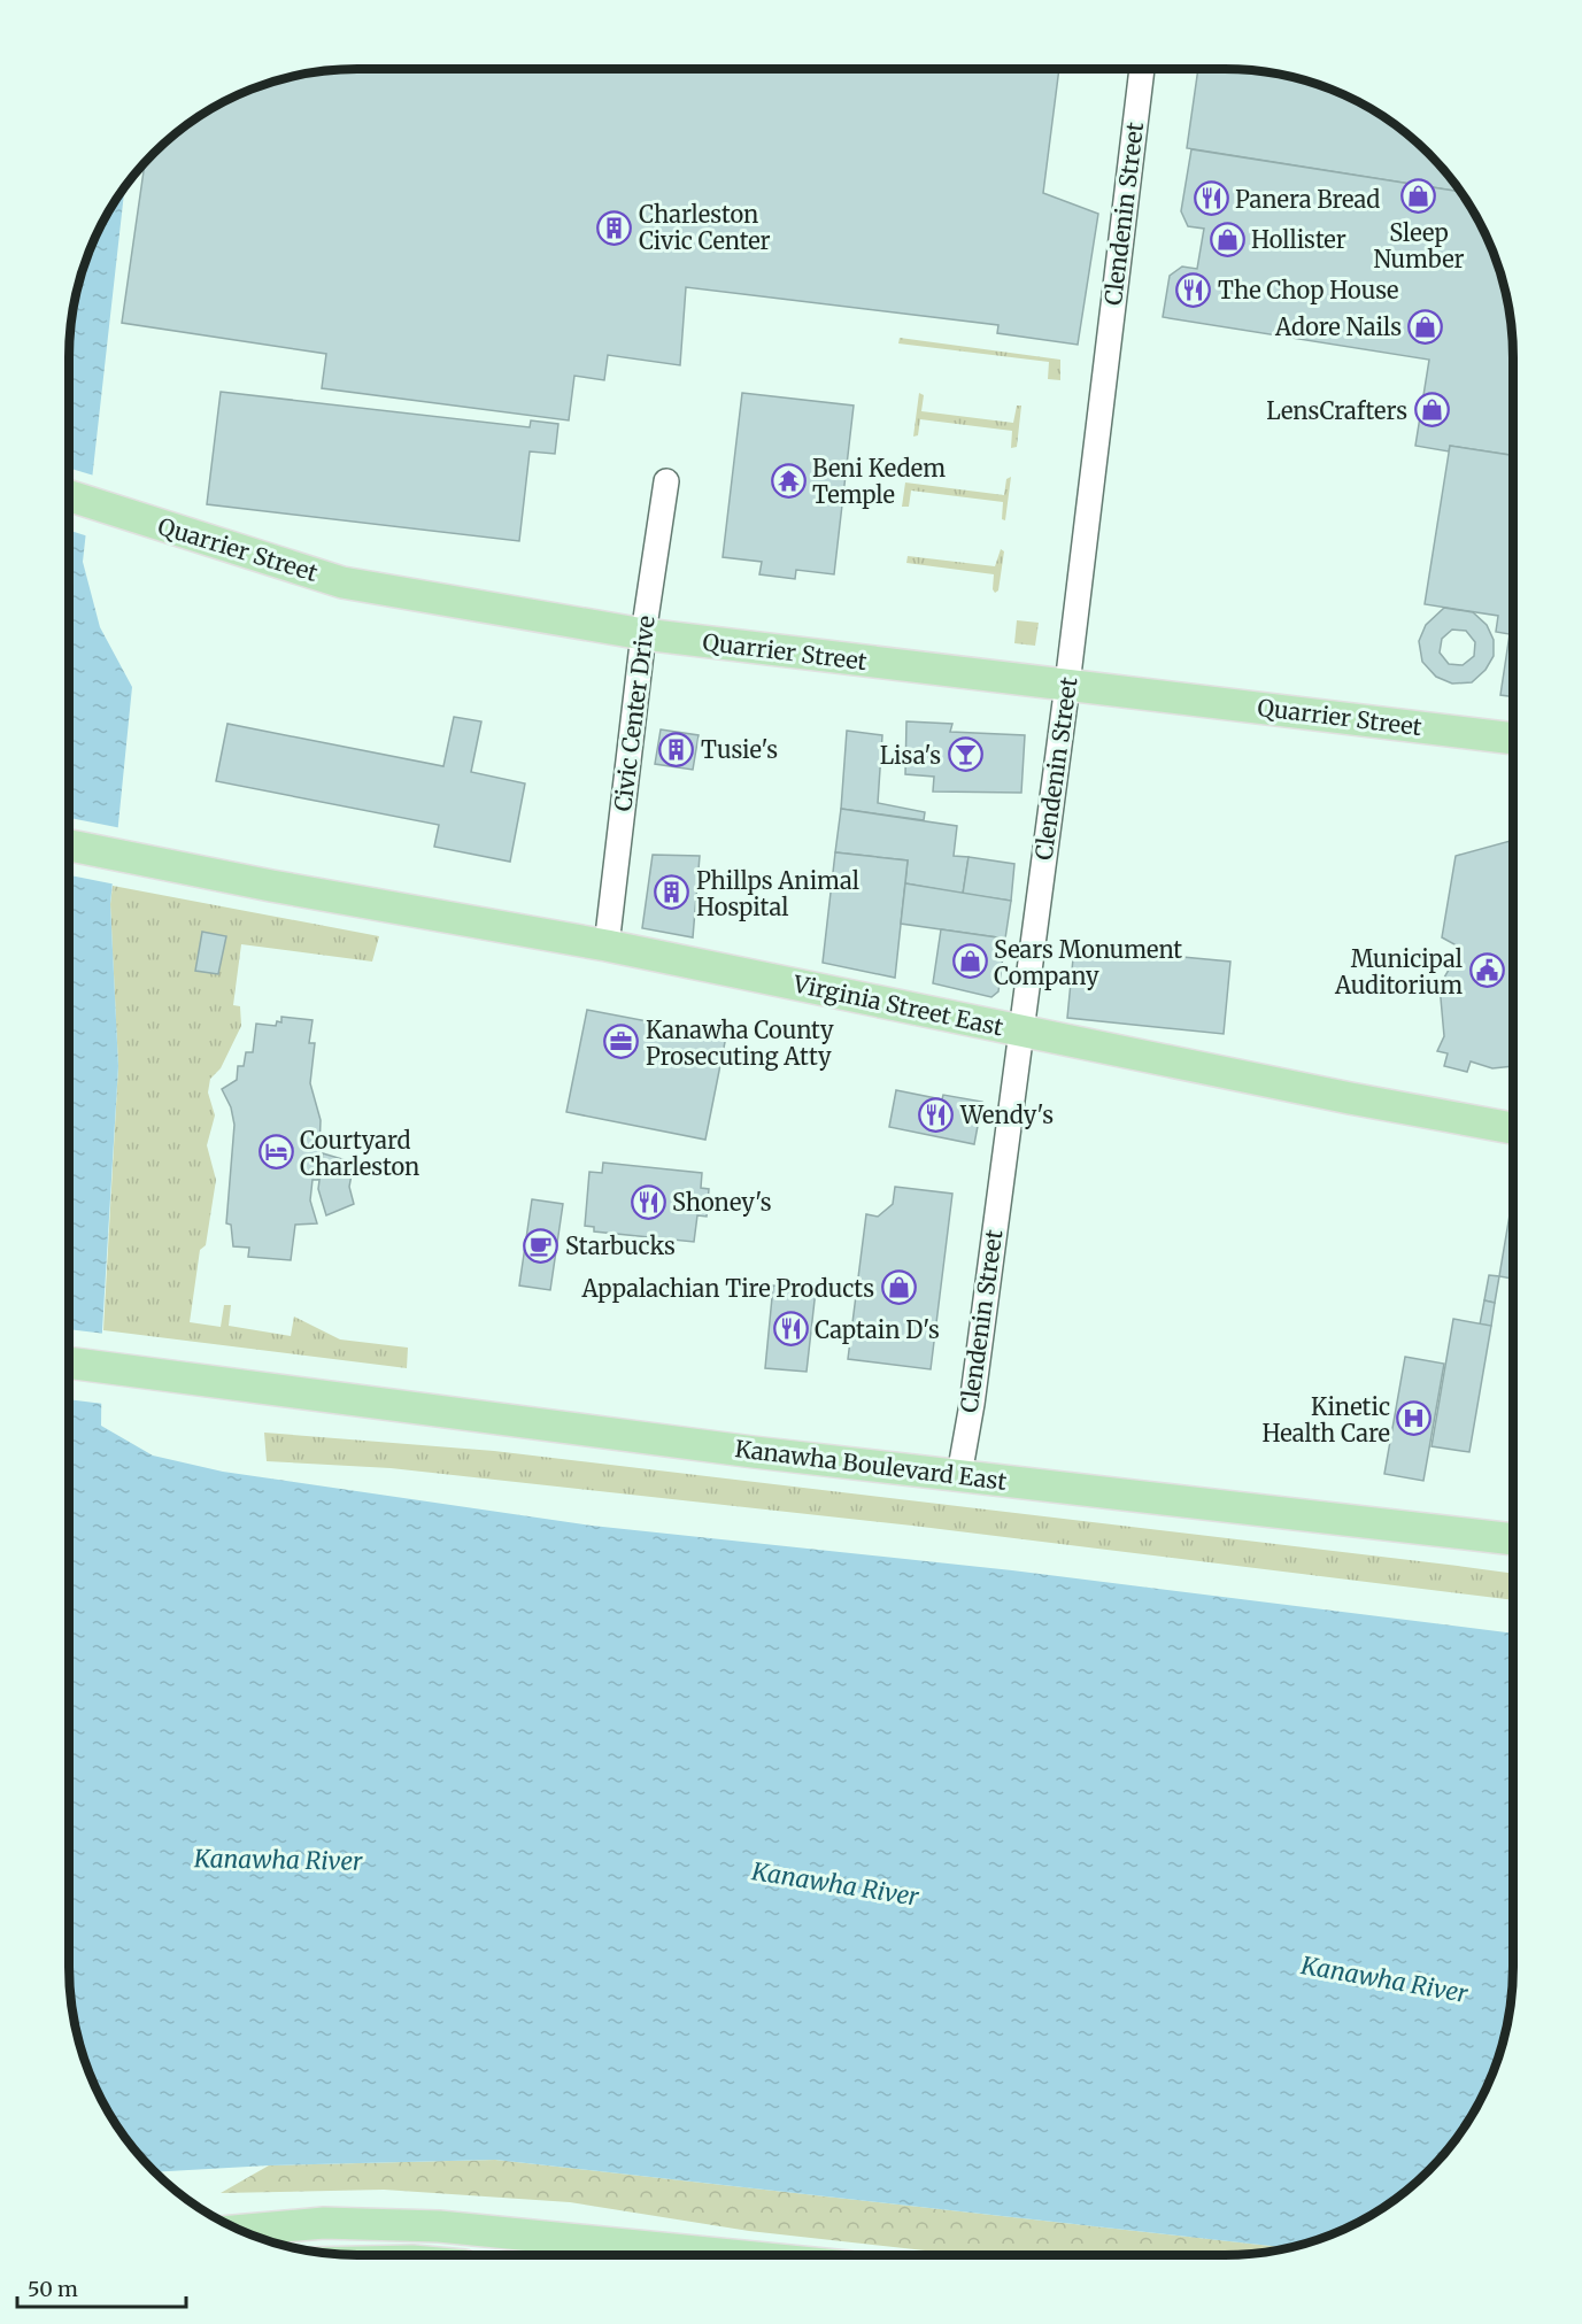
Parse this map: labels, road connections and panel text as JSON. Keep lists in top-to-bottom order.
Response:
{
  "streets": {
    "main road": ["Quarrier Street", "Virginia Street East", "Kanawha Boulevard East"],
    "street": ["Clendenin Street", "Civic Center Drive"]
  },
  "crossings": [
    ["Clendenin Street", "Quarrier Street"],
    ["Clendenin Street", "Virginia Street East"],
    ["Clendenin Street", "Kanawha Boulevard East"],
    ["Quarrier Street", "Civic Center Drive"],
    ["Civic Center Drive", "Virginia Street East"]
  ],
  "water": ["Kanawha River"],
  "places": {
    "shop": [
      "Sleep Number",
      "Hollister",
      "Adore Nails",
      "LensCrafters",
      "Sears Monument Company",
      "Appalachian Tire Products"
    ],
    "restaurant": [
      "Panera Bread",
      "The Chop House",
      "Wendy's",
      "Shoney's",
      "Captain D's"
    ],
    "building": ["Charleston Civic Center", "Tusie's", "Phillps Animal Hospital"],
    "temple": ["Beni Kedem Temple"],
    "bar": ["Lisa's"],
    "public building": ["Municipal Auditorium"],
    "office": ["Kanawha County Prosecuting Atty"],
    "hotel": ["Courtyard Charleston"],
    "cafe": ["Starbucks"],
    "hospital": ["Kinetic Health Care"]
  },
  "scale_bar": "50 m"
}
